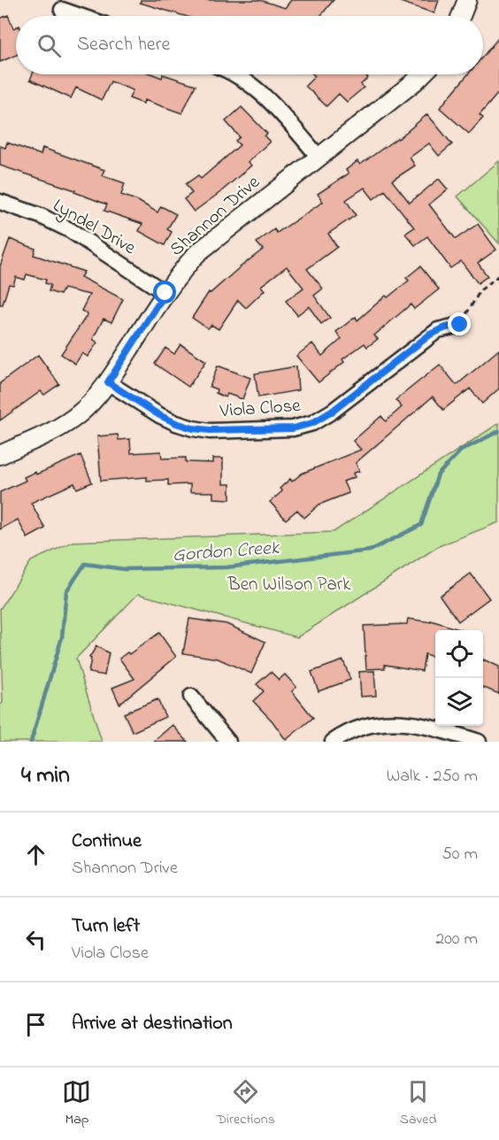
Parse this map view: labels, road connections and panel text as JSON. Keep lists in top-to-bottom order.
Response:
{
  "streets": {
    "street": ["Shannon Drive", "Lyndel Drive", "Viola Close"]
  },
  "crossings": [
    ["Shannon Drive", "Lyndel Drive"],
    ["Shannon Drive", "Viola Close"]
  ],
  "water": ["Gordon Creek"],
  "parks": ["Ben Wilson Park"],
  "page": {
    "search": "Search here",
    "heading": ["4 min", "Walk · 250 m"],
    "list": [
      ["Continue", "Shannon Drive", "50 m"],
      ["Turn left", "Viola Close", "200 m"],
      "Arrive at destination"
    ],
    "nav": ["Map", "Directions", "Saved"]
  }
}
